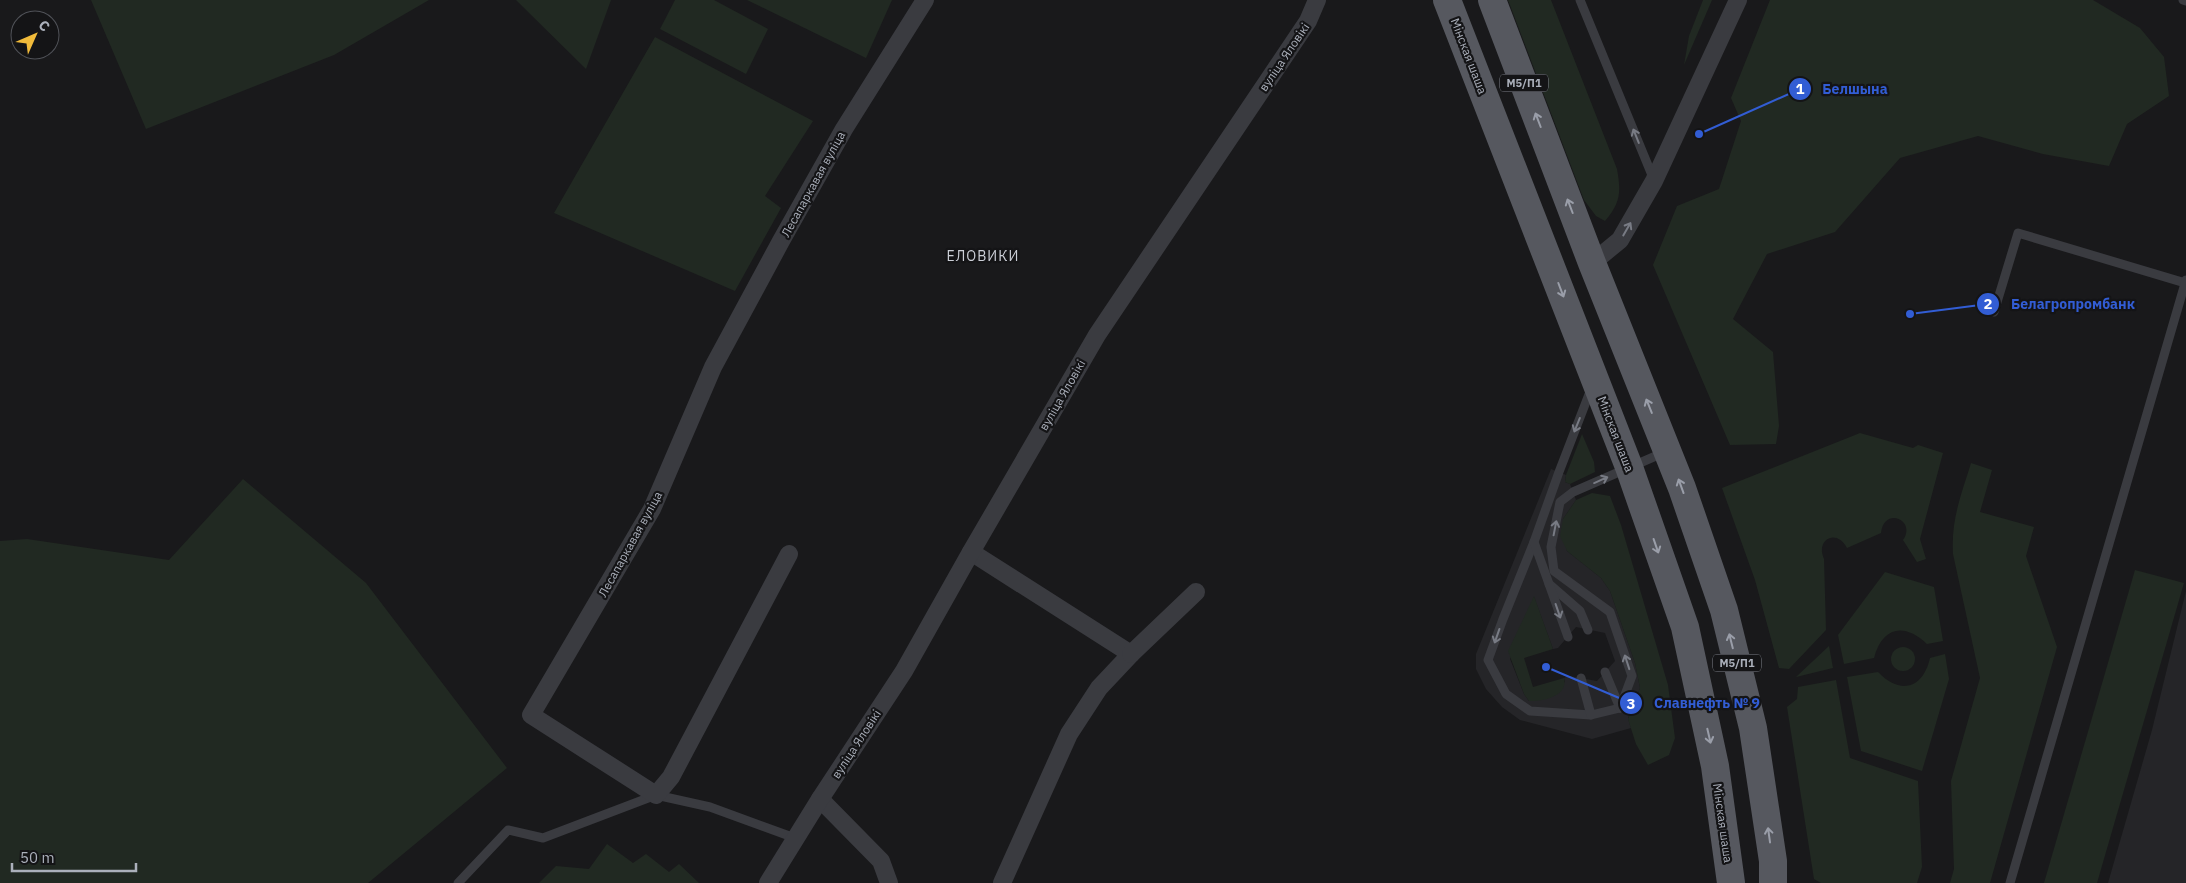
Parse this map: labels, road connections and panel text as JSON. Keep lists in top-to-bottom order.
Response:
{
  "streets": {
    "main road": ["Мінская шаша", "М5/П1"],
    "street": ["вуліца Яловікі", "Лесапаркавая вуліца"]
  },
  "districts": ["ЕЛОВИКИ"],
  "places": ["Белшына", "Белагропромбанк", "Славнефть № 9"],
  "scale_bar": "50 m",
  "north": "top right"
}
